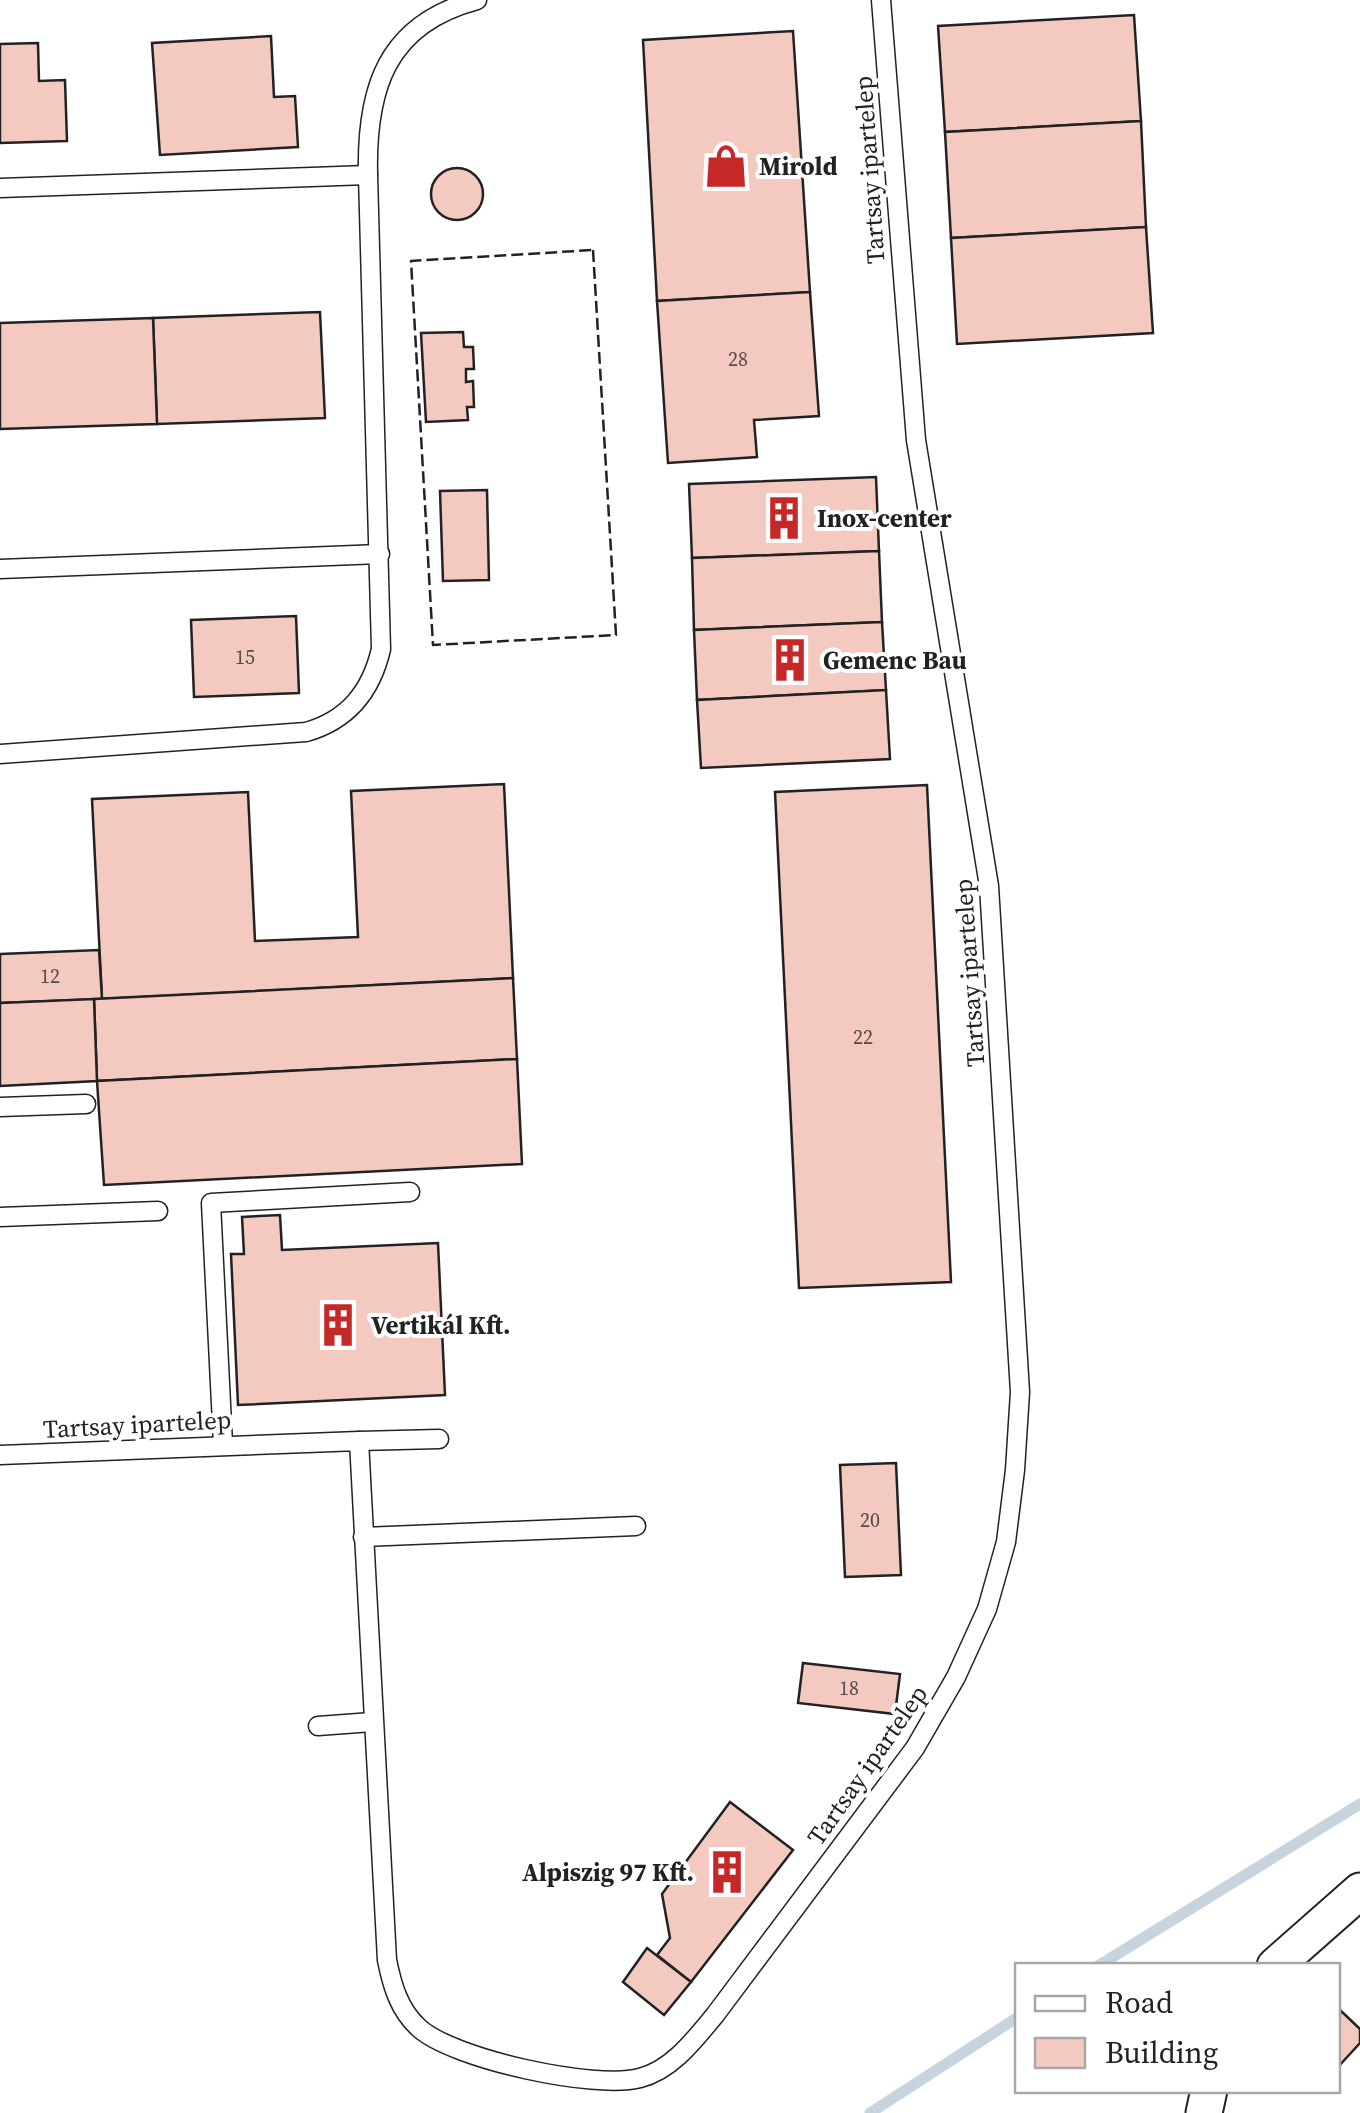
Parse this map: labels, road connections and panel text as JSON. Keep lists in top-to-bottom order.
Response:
{
  "streets": {
    "lane": ["Tartsay ipartelep"]
  },
  "places": {
    "shop": ["Mirold"],
    "building": [
      "Inox-center",
      "Gemenc Bau",
      "Vertikál Kft.",
      "Alpiszig 97 Kft."
    ]
  },
  "house_numbers": [
    "28",
    "15",
    "12",
    "22",
    "20",
    "18"
  ],
  "legend": ["Road", "Building"]
}
